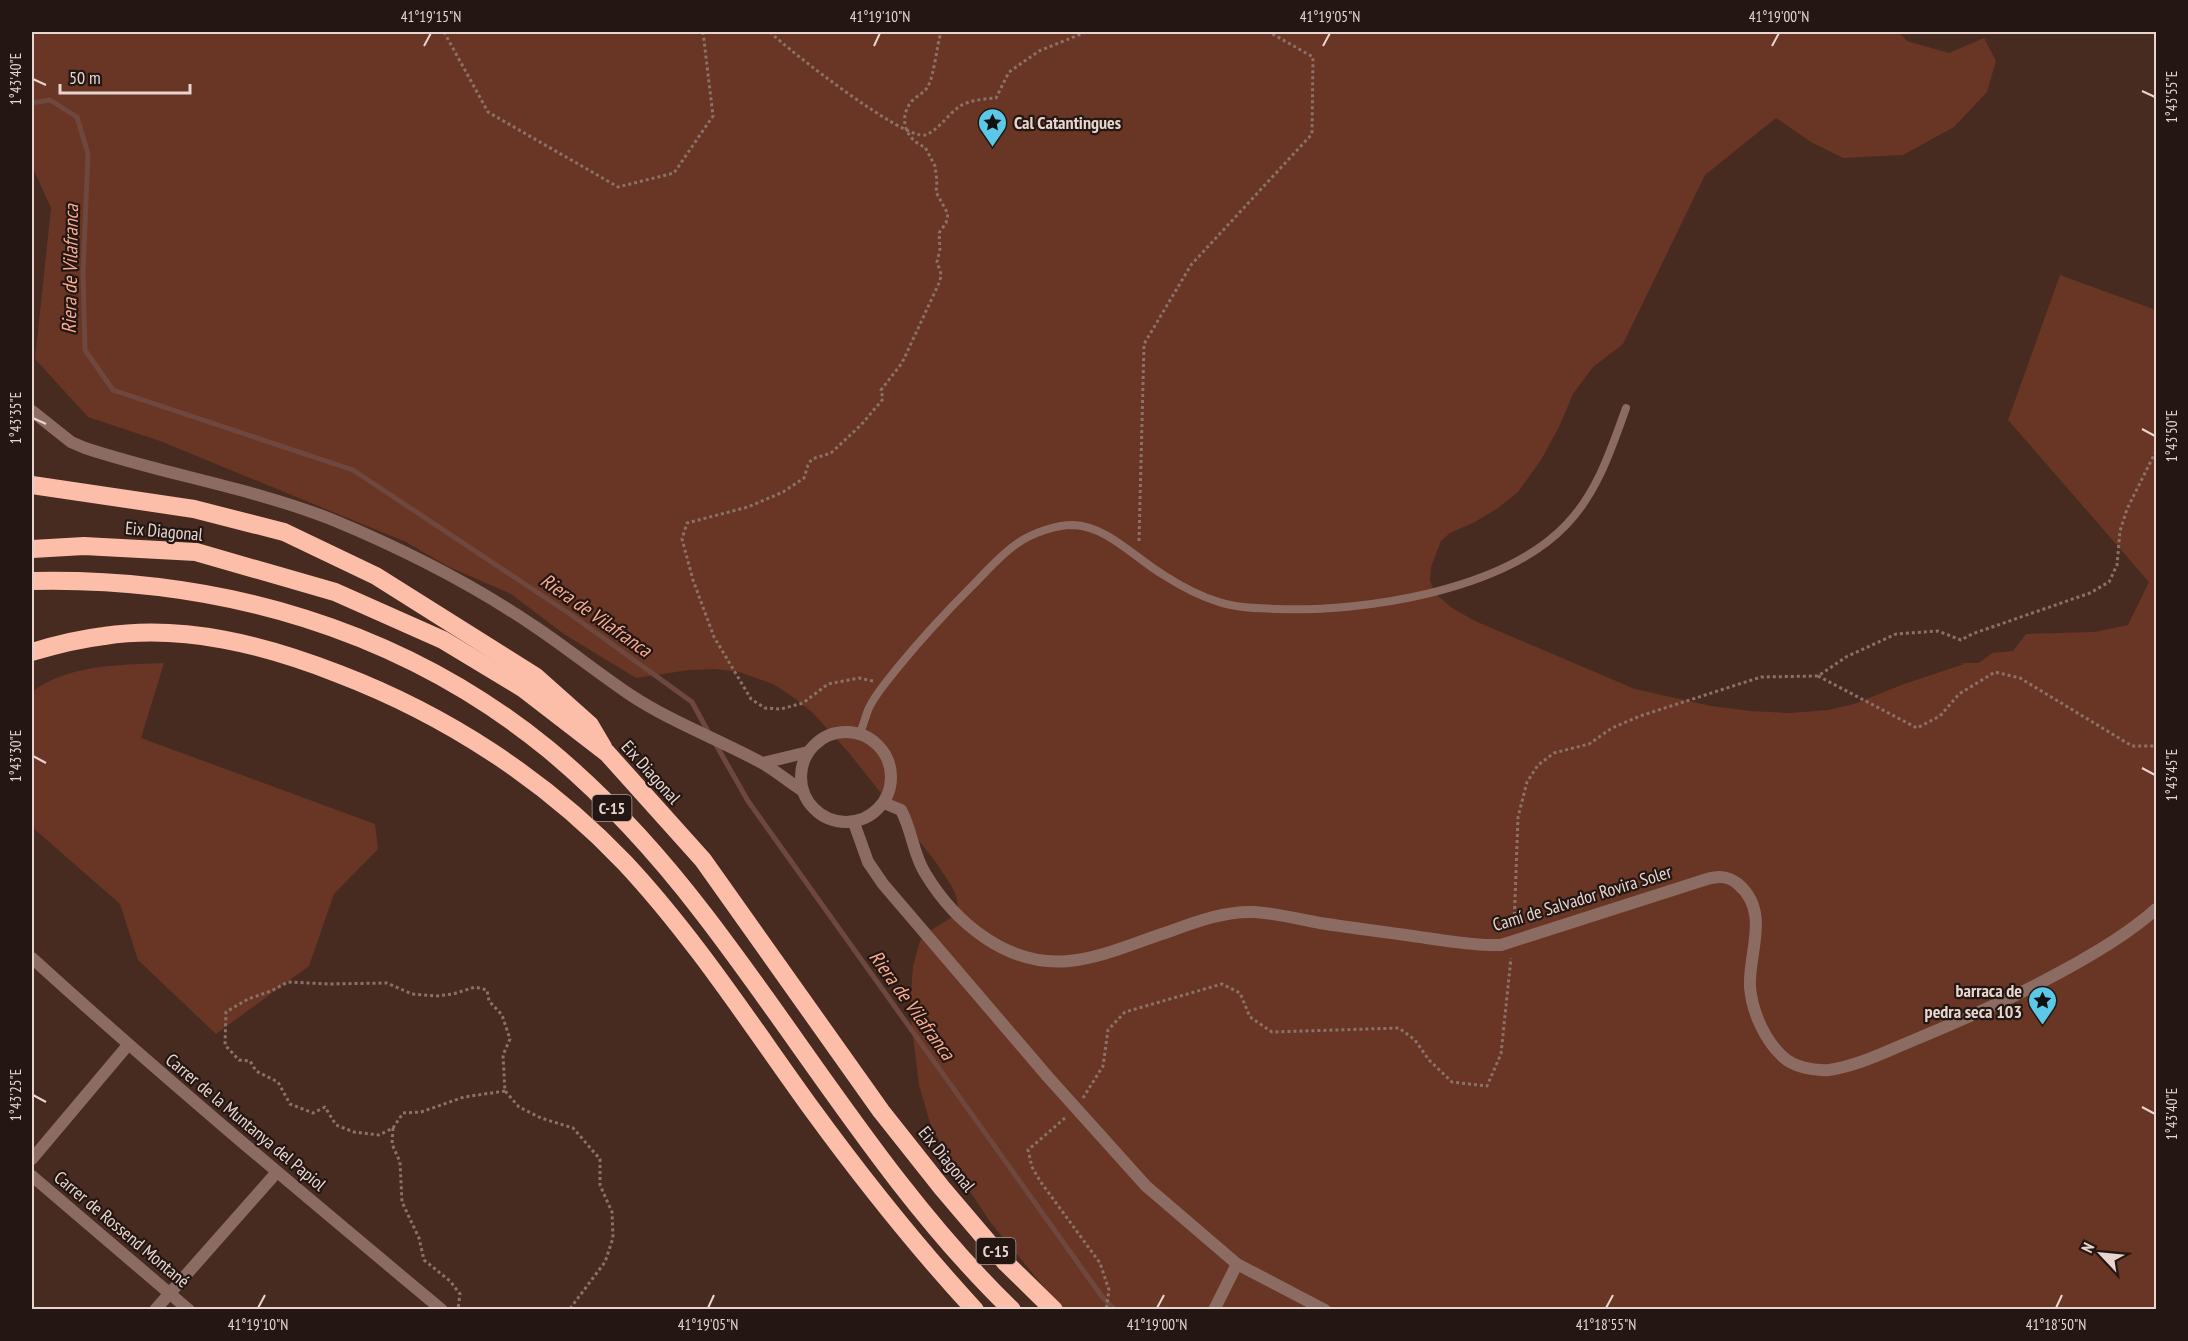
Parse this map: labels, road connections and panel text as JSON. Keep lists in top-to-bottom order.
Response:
{
  "streets": {
    "highway": ["Eix Diagonal", "C-15"],
    "street": ["Camí de Salvador Rovira Soler", "Carrer de la Muntanya del Papiol", "Carrer de Rossend Montané"]
  },
  "water": ["Riera de Vilafranca"],
  "places": {
    "place": ["Cal Catantingues", "barraca de pedra seca 103"]
  },
  "scale_bar": "50 m",
  "north": "top left",
  "coordinates": [
    "41°19'15\"N",
    "41°19'10\"N",
    "41°19'05\"N",
    "41°19'00\"N",
    "1°43'40\"E",
    "1°43'55\"E",
    "1°43'35\"E",
    "1°43'50\"E",
    "1°43'30\"E",
    "1°43'45\"E",
    "1°43'25\"E",
    "41°18'55\"N",
    "41°18'50\"N"
  ]
}
